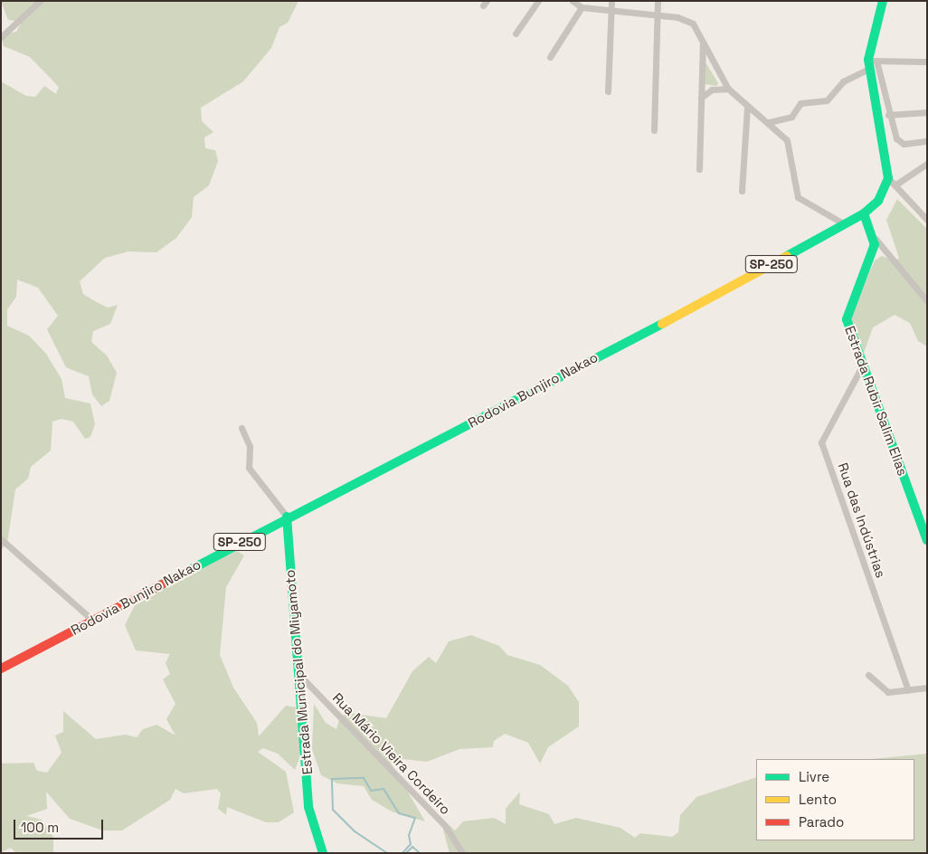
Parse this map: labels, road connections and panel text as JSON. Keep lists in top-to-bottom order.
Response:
{
  "streets": {
    "main road": [
      "SP-250",
      "Rodovia Bunjiro Nakao",
      "Estrada Rubir Salim Elias",
      "Estrada Municipal do Miyamoto"
    ],
    "street": ["Rua das Indústrias", "Rua Mário Vieira Cordeiro"]
  },
  "crossings": [
    ["Rodovia Bunjiro Nakao", "Estrada Municipal do Miyamoto"],
    ["Estrada Rubir Salim Elias", "Rua das Indústrias"],
    ["Estrada Municipal do Miyamoto", "Rua Mário Vieira Cordeiro"]
  ],
  "legend": ["Livre", "Lento", "Parado"],
  "scale_bar": "100 m"
}
